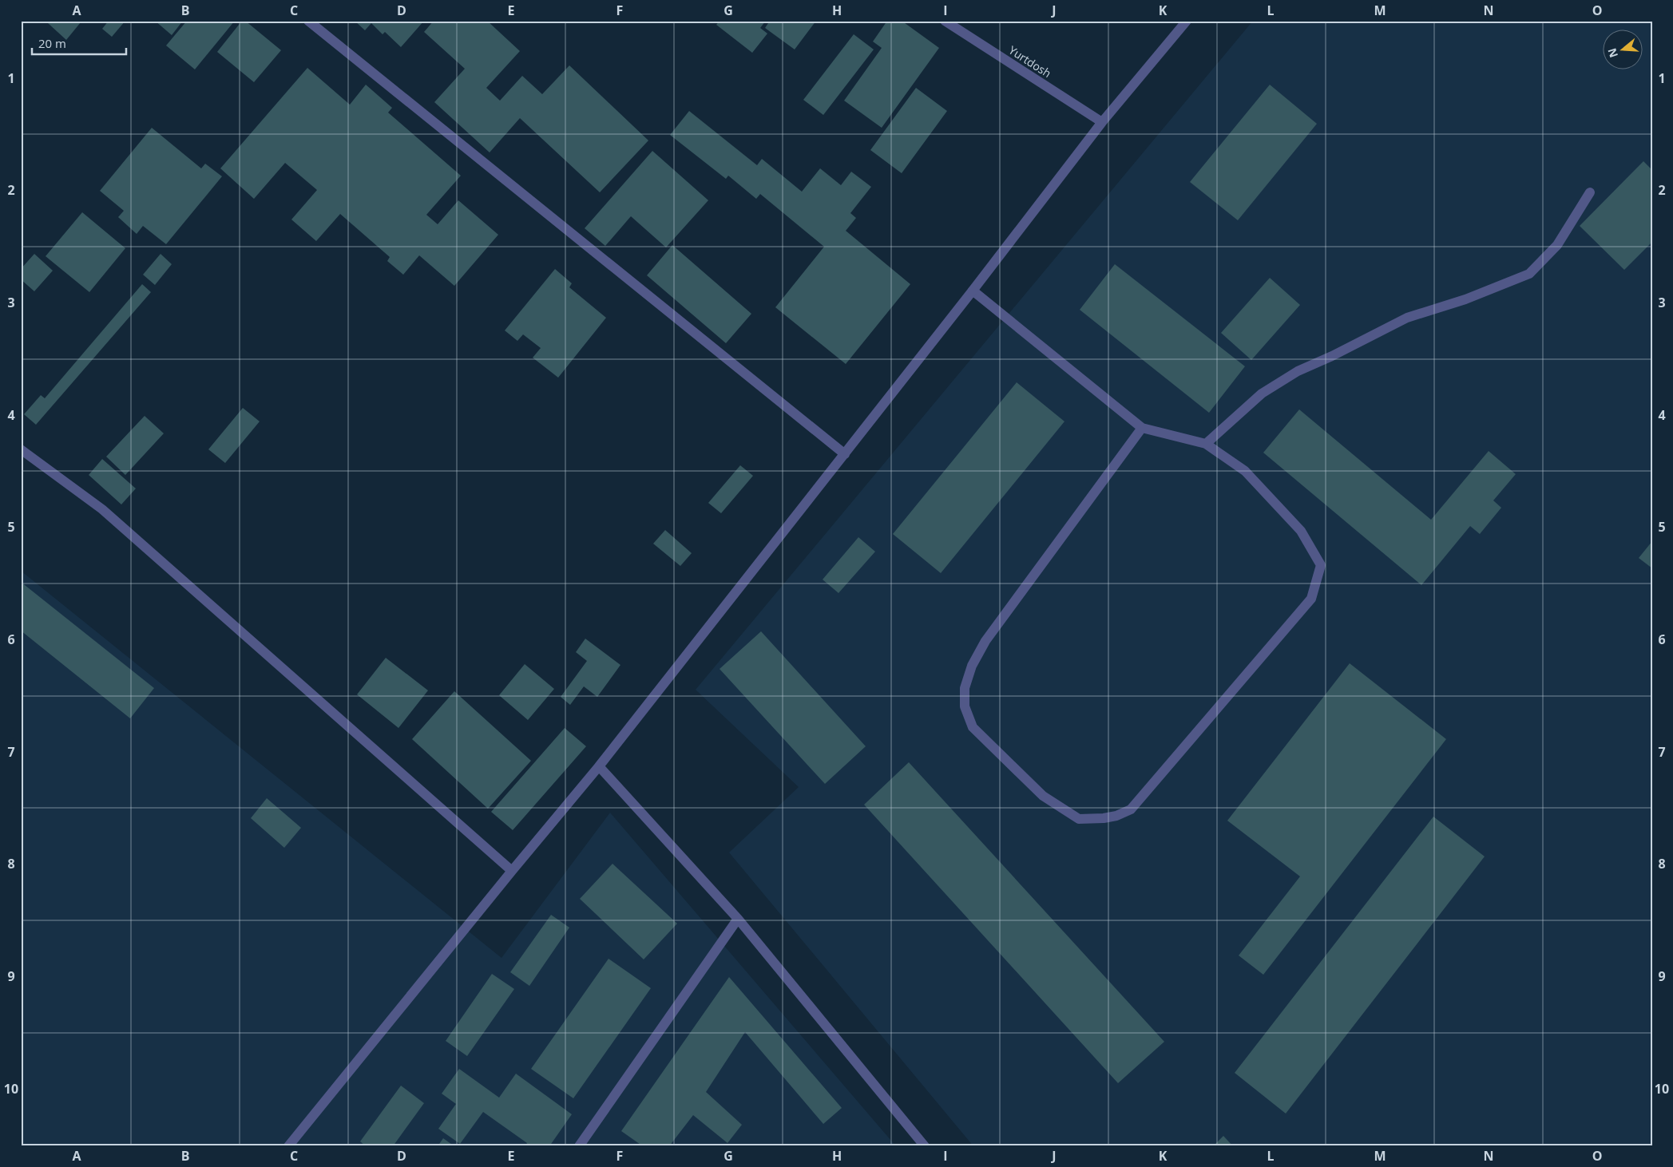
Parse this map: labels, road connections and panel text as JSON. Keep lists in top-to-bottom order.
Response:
{
  "streets": {
    "street": ["Yurtdosh"]
  },
  "scale_bar": "20 m",
  "north": "left",
  "grid": {
    "columns": [
      "A",
      "B",
      "C",
      "D",
      "E",
      "F",
      "G",
      "H",
      "I",
      "J",
      "K",
      "L",
      "M",
      "N",
      "O"
    ],
    "rows": [
      "1",
      "2",
      "3",
      "4",
      "5",
      "6",
      "7",
      "8",
      "9",
      "10"
    ]
  }
}
